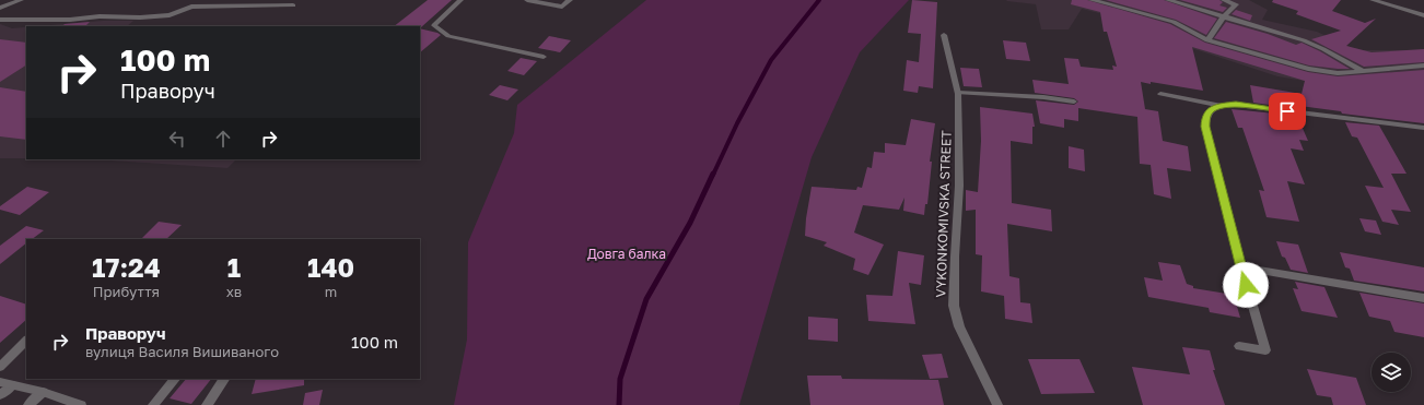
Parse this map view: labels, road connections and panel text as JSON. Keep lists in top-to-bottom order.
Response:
{
  "streets": {
    "street": ["VYKONKOMIVSKA STREET"]
  },
  "parks": ["Довга балка"],
  "page": {
    "turn": ["100 m", "Праворуч"],
    "eta": [
      "17:24",
      "Прибуття",
      "1",
      "хв",
      "140",
      "m"
    ],
    "list": [
      {
        "name": "Праворуч",
        "note": "вулиця Василя Вишиваного",
        "value": "100 m"
      }
    ]
  }
}
